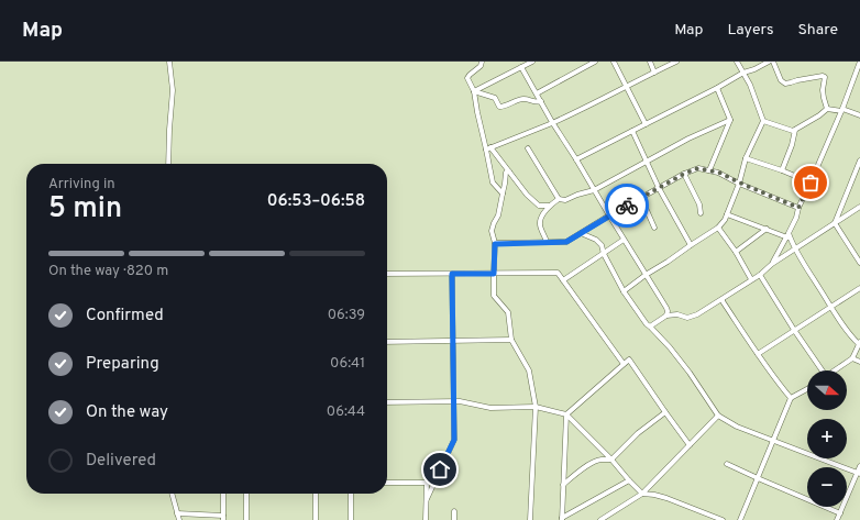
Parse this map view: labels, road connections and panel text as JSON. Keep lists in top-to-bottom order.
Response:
{
  "north": "right",
  "page": {
    "header": "Map",
    "nav": ["Map", "Layers", "Share"],
    "heading": ["5 min", "Arriving in", "06:53–06:58"],
    "bar": "On the way · 820 m",
    "list": [
      ["Confirmed", "06:39"],
      ["Preparing", "06:41"],
      ["On the way", "06:44"],
      "Delivered"
    ],
    "map_buttons": ["+", "−"]
  }
}
